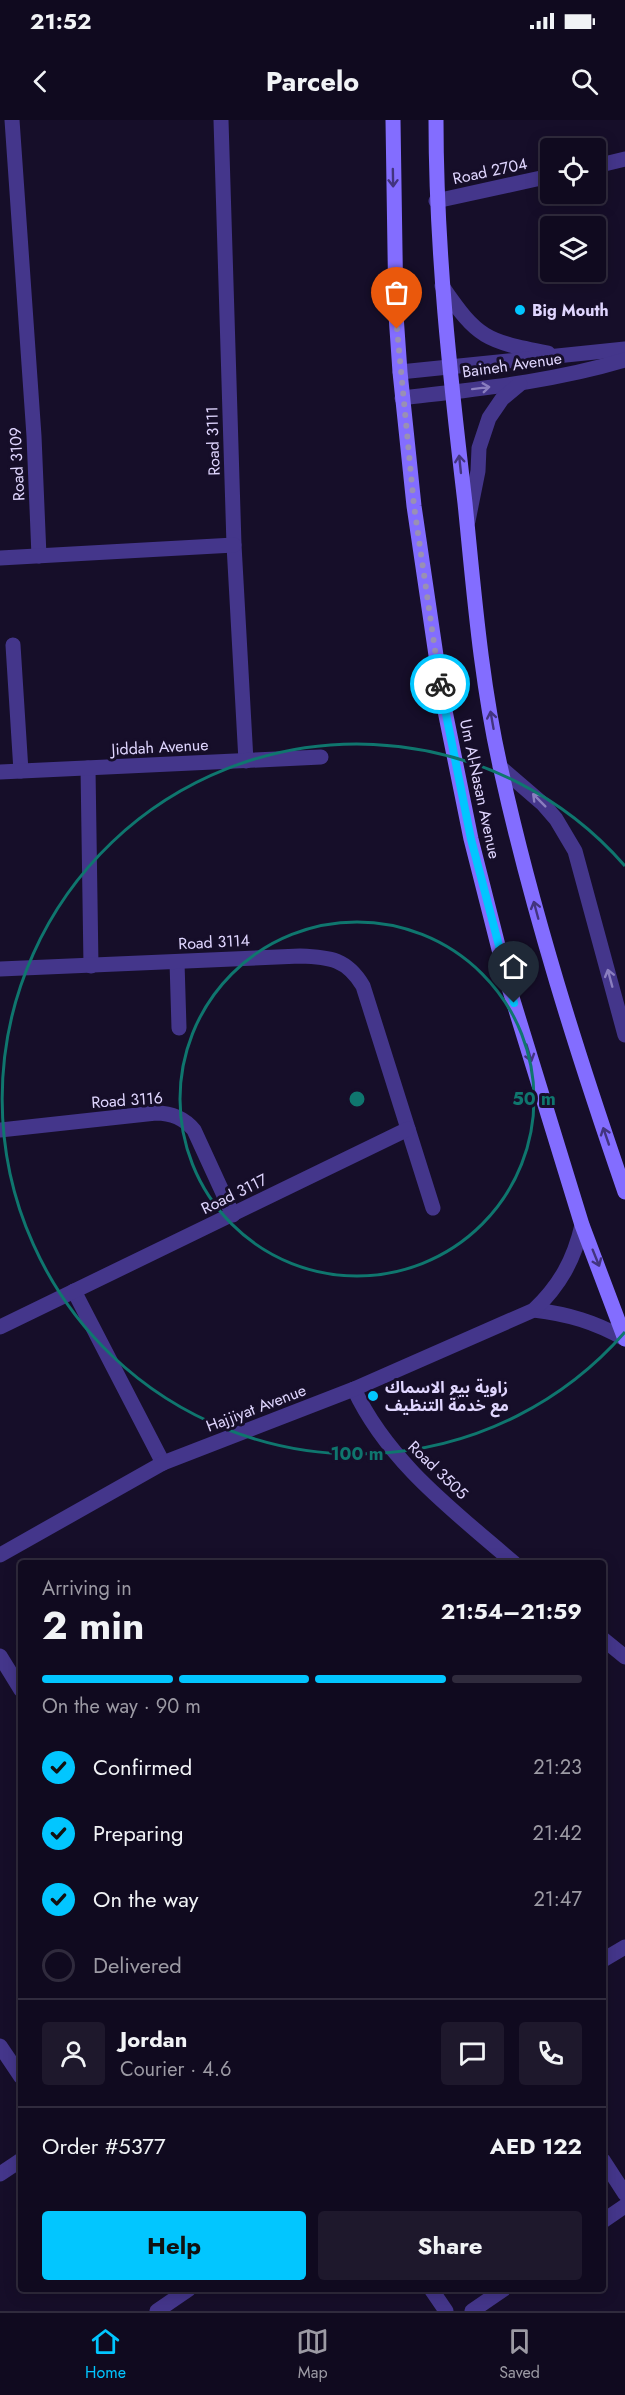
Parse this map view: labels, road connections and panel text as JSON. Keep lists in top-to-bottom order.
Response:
{
  "streets": {
    "main road": ["Um Al-Nasan Avenue"],
    "street": [
      "Road 2704",
      "Baineh Avenue",
      "Road 3111",
      "Road 3109",
      "Jiddah Avenue",
      "Road 3114",
      "Road 3116",
      "Road 3117",
      "Hajjiyat Avenue",
      "Road 3505"
    ]
  },
  "crossings": [
    ["Road 2704", "Um Al-Nasan Avenue"],
    ["Baineh Avenue", "Um Al-Nasan Avenue"],
    ["Road 3111", "Jiddah Avenue"],
    ["Um Al-Nasan Avenue", "Hajjiyat Avenue"],
    ["Road 3114", "Road 3117"],
    ["Road 3116", "Road 3117"],
    ["Hajjiyat Avenue", "Road 3505"]
  ],
  "places": ["Big Mouth", "زاوية بيع الاسماك مع خدمة التنظيف"],
  "page": {
    "status": "21:52",
    "header": "Parcelo",
    "heading": ["2 min", "Arriving in", "21:54–21:59"],
    "panel": [
      "Jordan",
      "Courier · 4.6",
      "Order #5377",
      "AED 122"
    ],
    "bar": "On the way · 90 m",
    "list": [
      ["Confirmed", "21:23"],
      ["Preparing", "21:42"],
      ["On the way", "21:47"],
      "Delivered"
    ],
    "buttons": ["Help", "Share"],
    "tabs": ["Home", "Map", "Saved"]
  },
  "rings": ["50 m", "100 m"]
}
